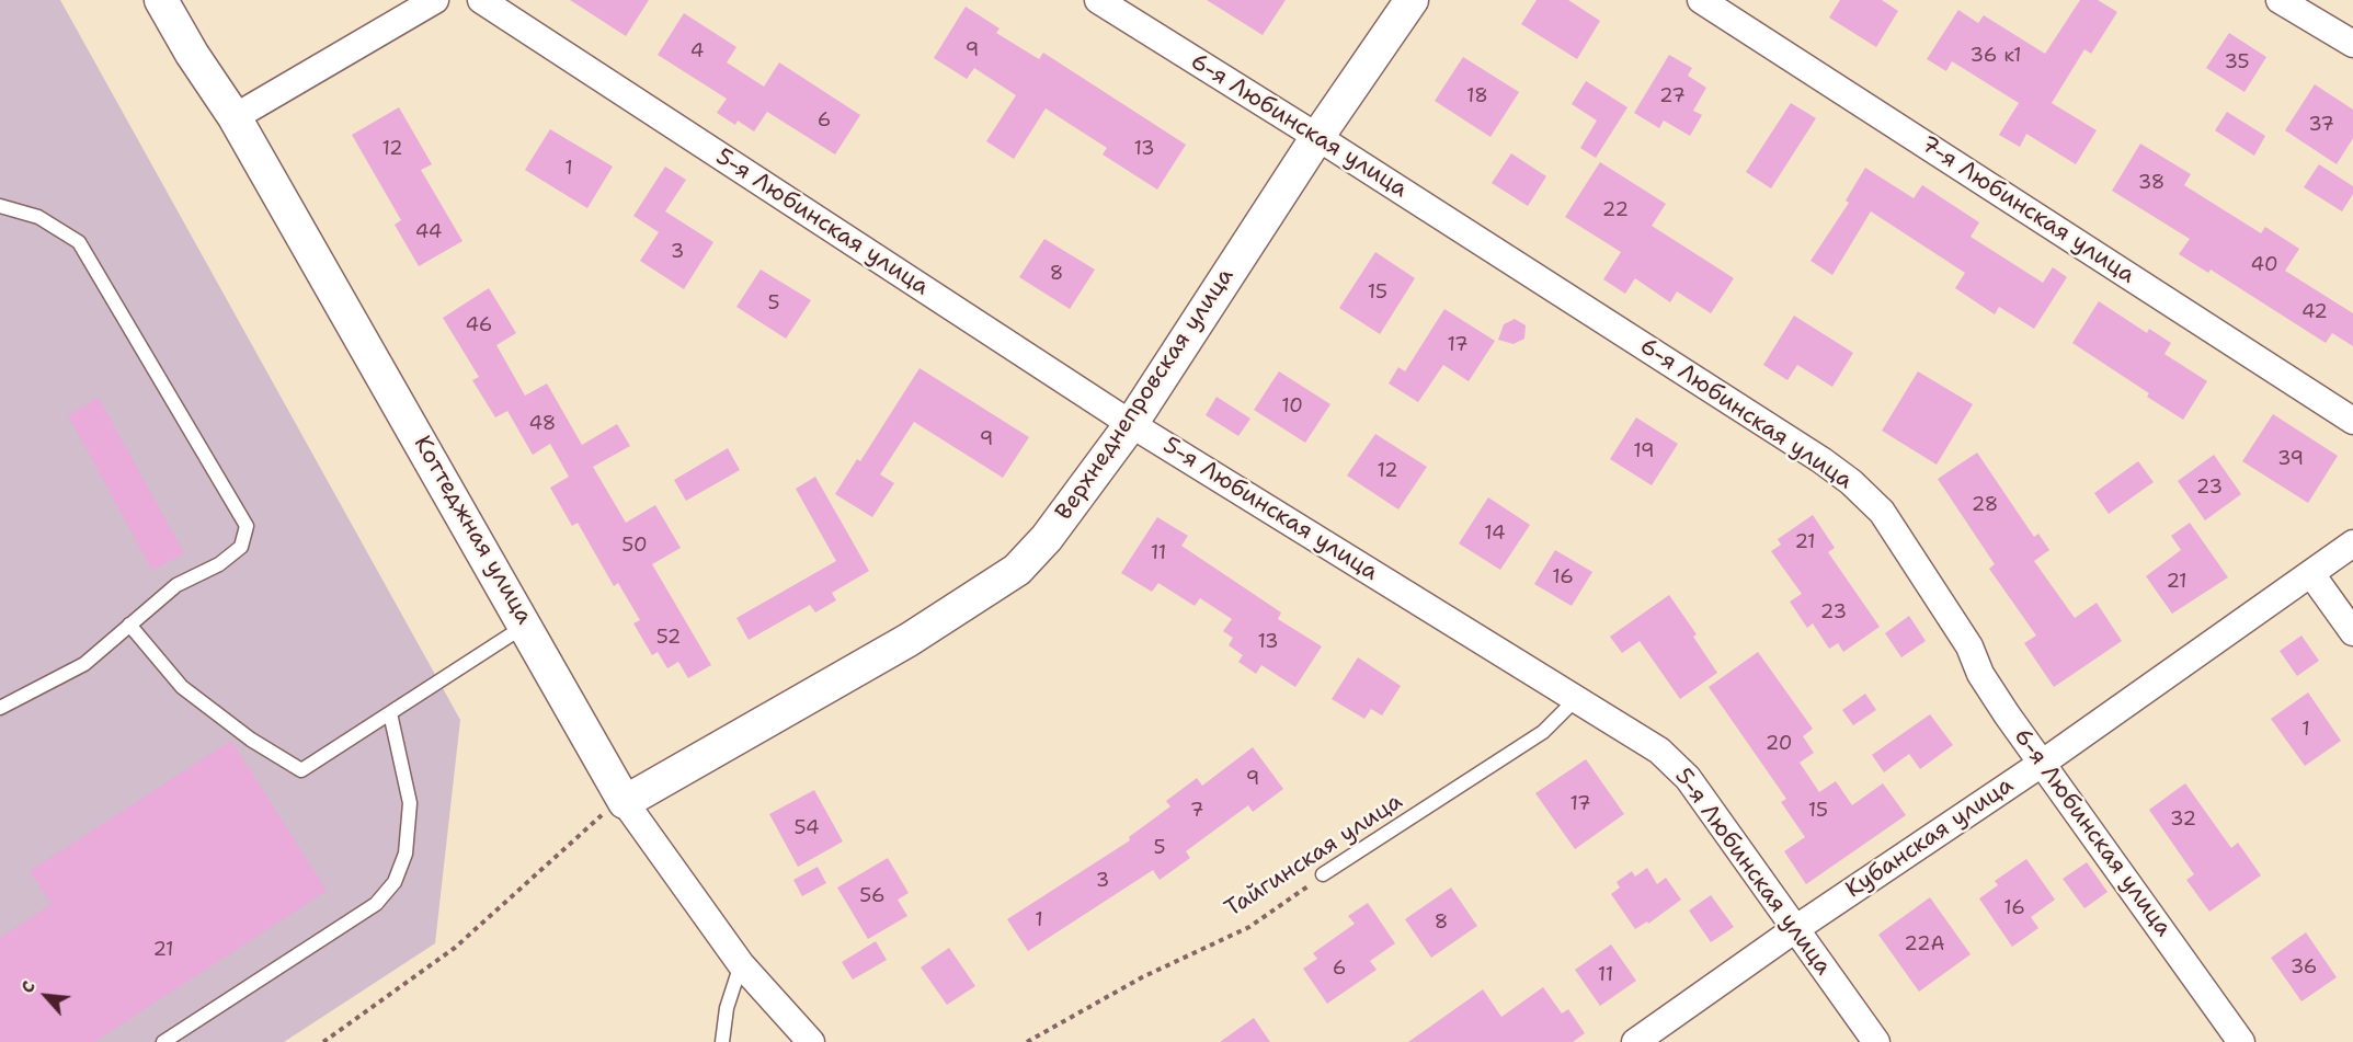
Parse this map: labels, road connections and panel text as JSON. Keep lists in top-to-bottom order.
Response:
{
  "streets": {
    "street": [
      "6-я Любинская улица",
      "7-я Любинская улица",
      "5-я Любинская улица",
      "Верхнеднепровская улица",
      "Коттеджная улица",
      "Кубанская улица"
    ],
    "lane": ["Тайгинская улица"]
  },
  "crossings": [
    ["6-я Любинская улица", "Верхнеднепровская улица"],
    ["6-я Любинская улица", "Кубанская улица"],
    ["5-я Любинская улица", "Верхнеднепровская улица"],
    ["5-я Любинская улица", "Кубанская улица"],
    ["5-я Любинская улица", "Тайгинская улица"],
    ["Верхнеднепровская улица", "Коттеджная улица"]
  ],
  "house_numbers": [
    "9",
    "4",
    "36 к1",
    "35",
    "18",
    "27",
    "6",
    "37",
    "12",
    "13",
    "1",
    "38",
    "22",
    "44",
    "3",
    "40",
    "8",
    "15",
    "5",
    "42",
    "46",
    "17",
    "10",
    "48",
    "9",
    "19",
    "39",
    "12",
    "23",
    "28",
    "14",
    "21",
    "50",
    "11",
    "16",
    "21",
    "23",
    "52",
    "13",
    "1",
    "20",
    "9",
    "17",
    "7",
    "15",
    "32",
    "54",
    "5",
    "3",
    "56",
    "16",
    "1",
    "8",
    "22А",
    "21",
    "36",
    "6",
    "11"
  ],
  "north": "top left"
}
